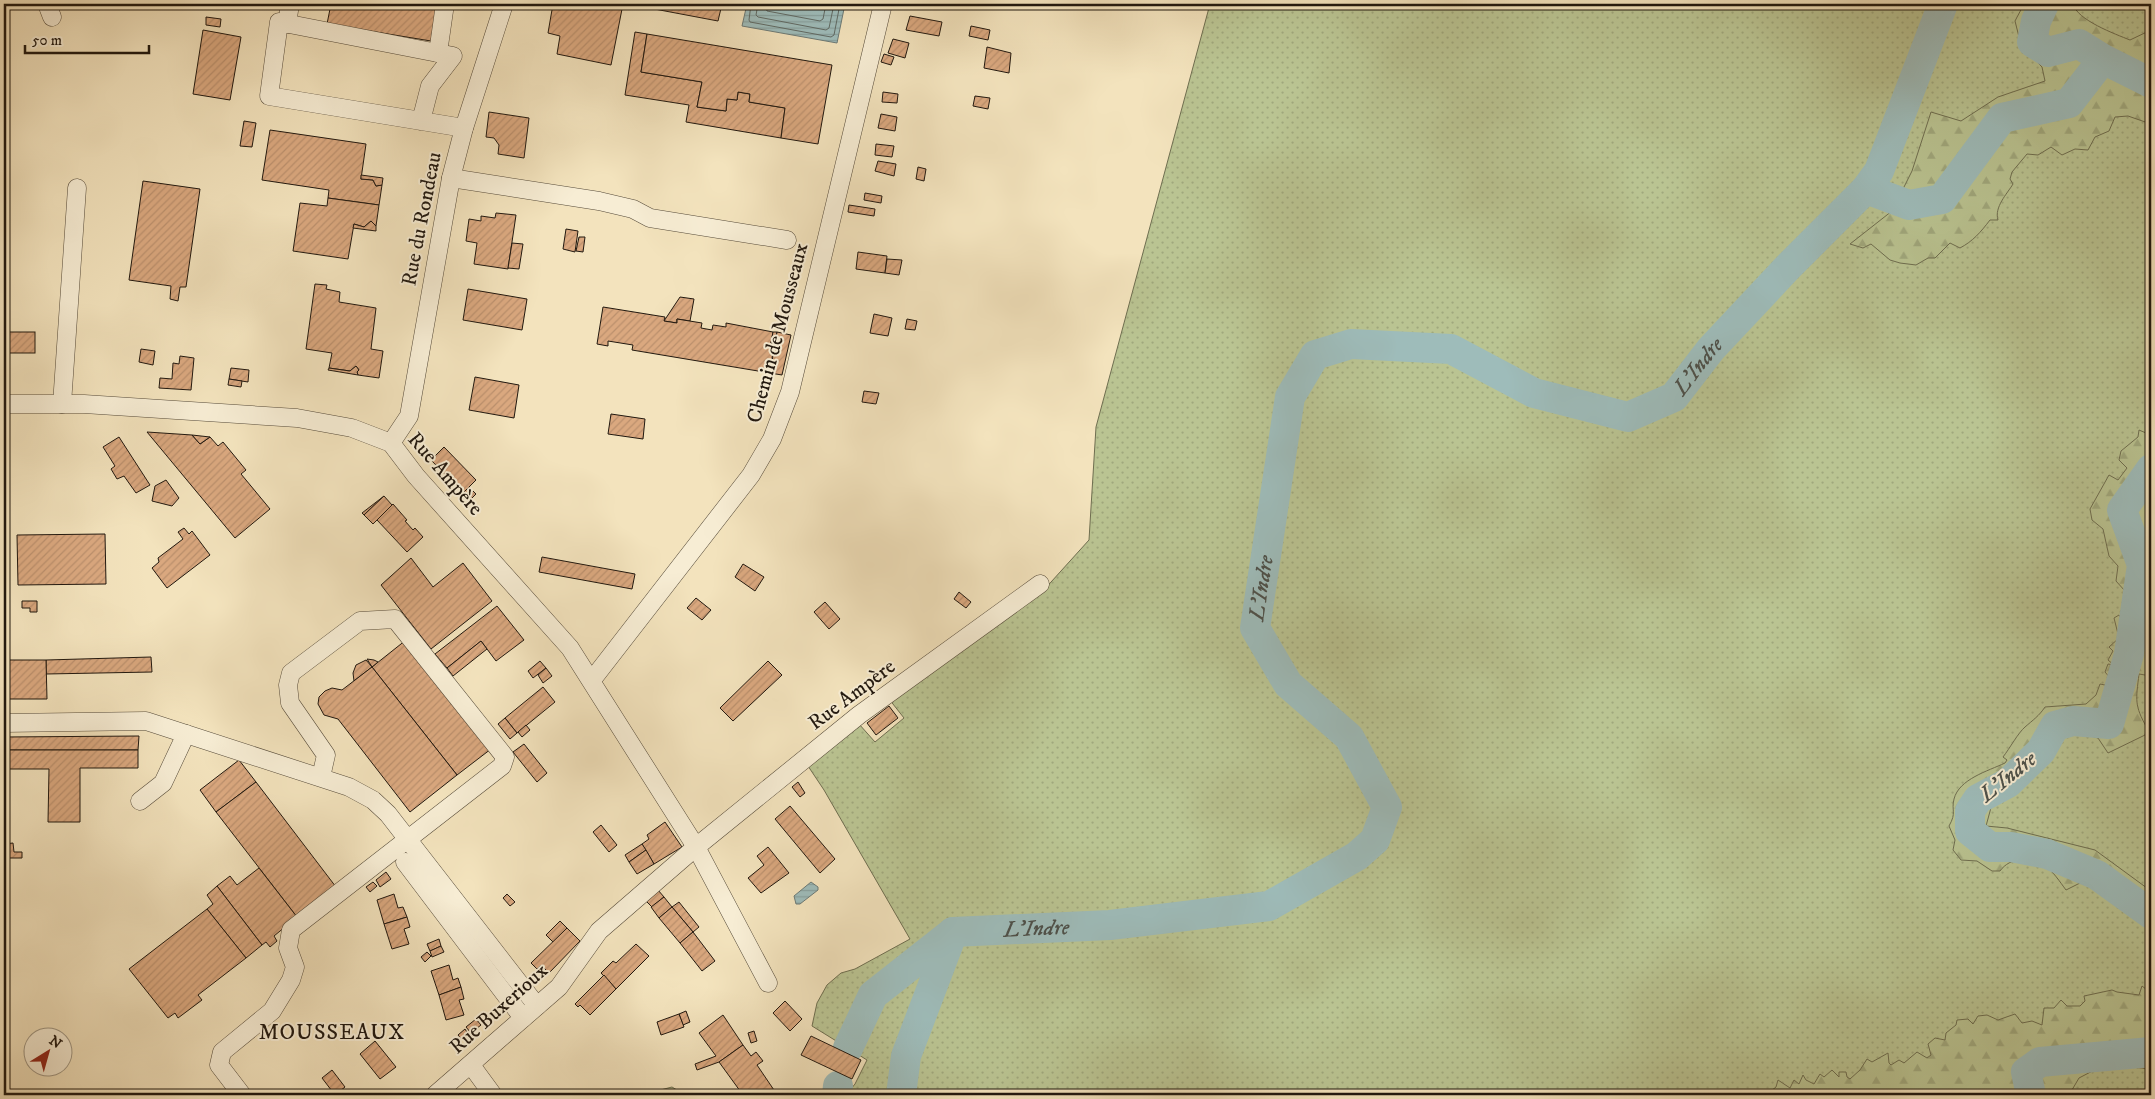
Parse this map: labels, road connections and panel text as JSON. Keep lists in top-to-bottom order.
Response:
{
  "streets": {
    "street": [
      "Rue du Rondeau",
      "Chemin de Mousseaux",
      "Rue Ampère",
      "Rue Buxerioux"
    ]
  },
  "crossings": [
    ["Rue du Rondeau", "Rue Ampère"],
    ["Chemin de Mousseaux", "Rue Ampère"],
    ["Rue Ampère", "Rue Buxerioux"]
  ],
  "districts": ["MOUSSEAUX"],
  "water": ["L'Indre"],
  "scale_bar": "50 m",
  "north": "top right"
}
